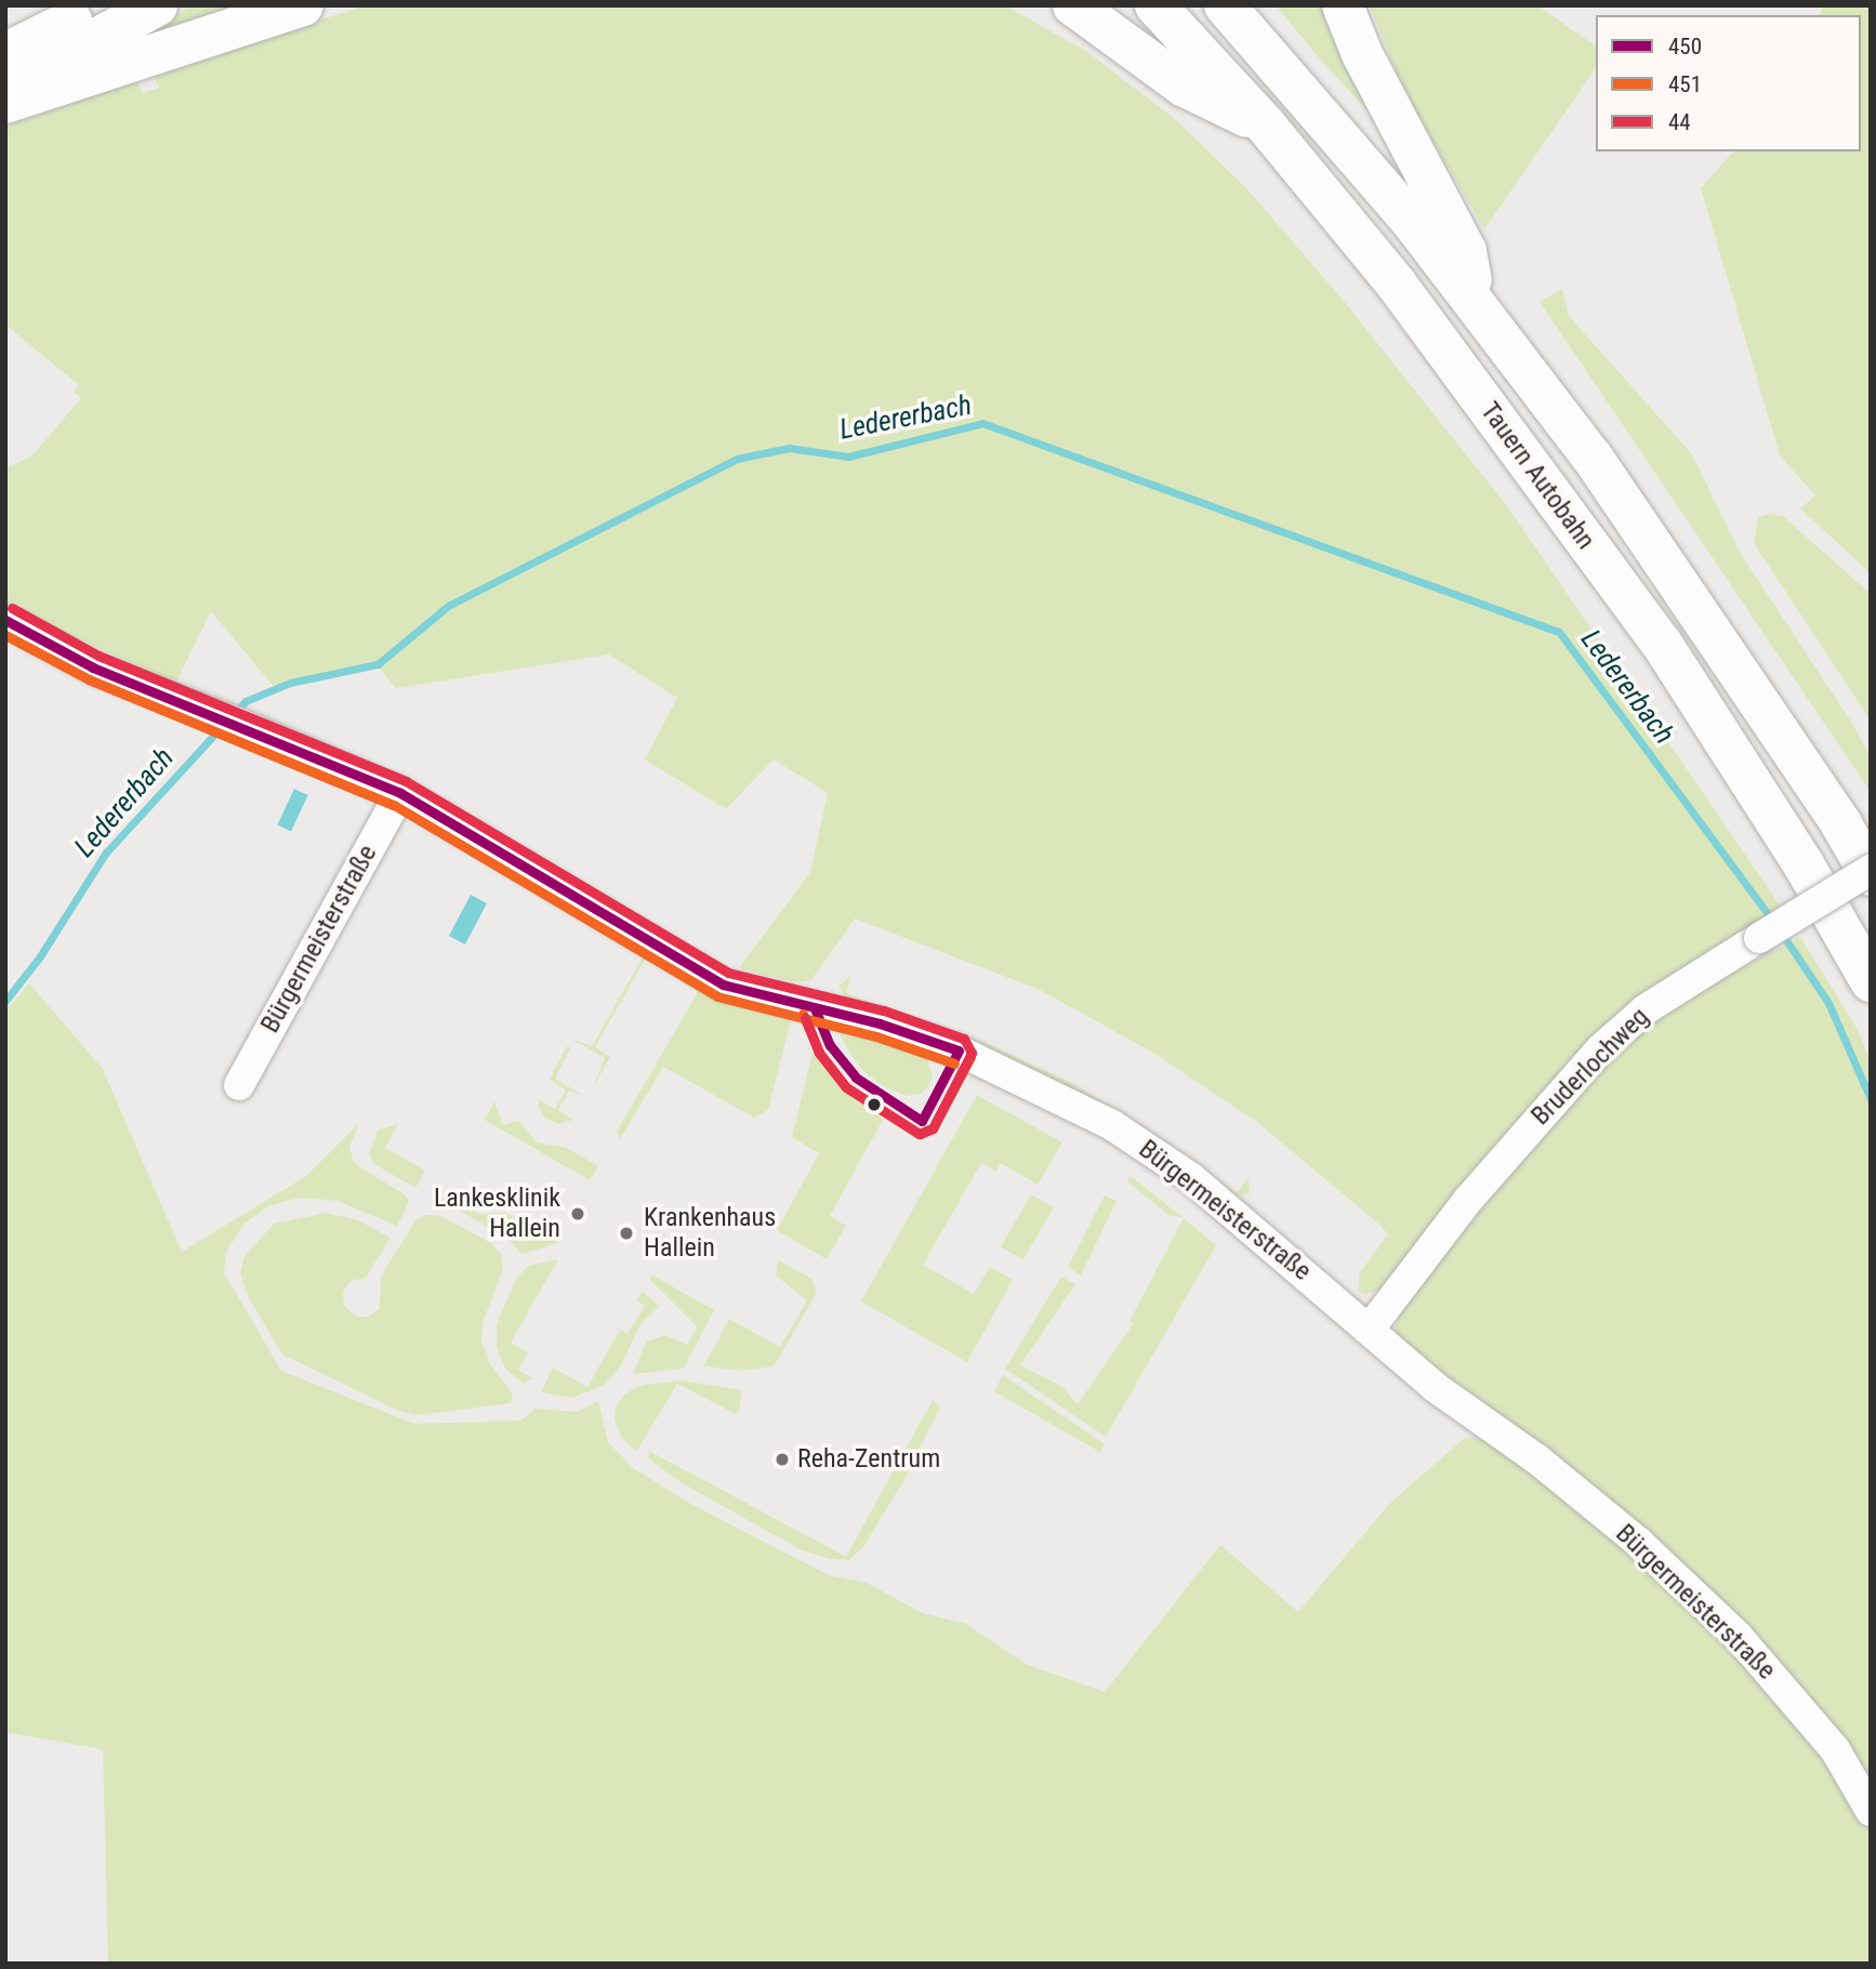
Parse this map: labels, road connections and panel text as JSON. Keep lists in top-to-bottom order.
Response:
{
  "streets": {
    "highway": ["Tauern Autobahn"],
    "street": ["Bürgermeisterstraße", "Bruderlochweg"]
  },
  "crossings": [
    ["Tauern Autobahn", "Bruderlochweg"],
    ["Bürgermeisterstraße", "Bruderlochweg"]
  ],
  "water": ["Ledererbach"],
  "places": ["Lankesklinik Hallein", "Krankenhaus Hallein", "Reha-Zentrum"],
  "lines": ["transit line 44", "transit line 450", "transit line 451"],
  "legend": ["450", "451", "44"]
}
